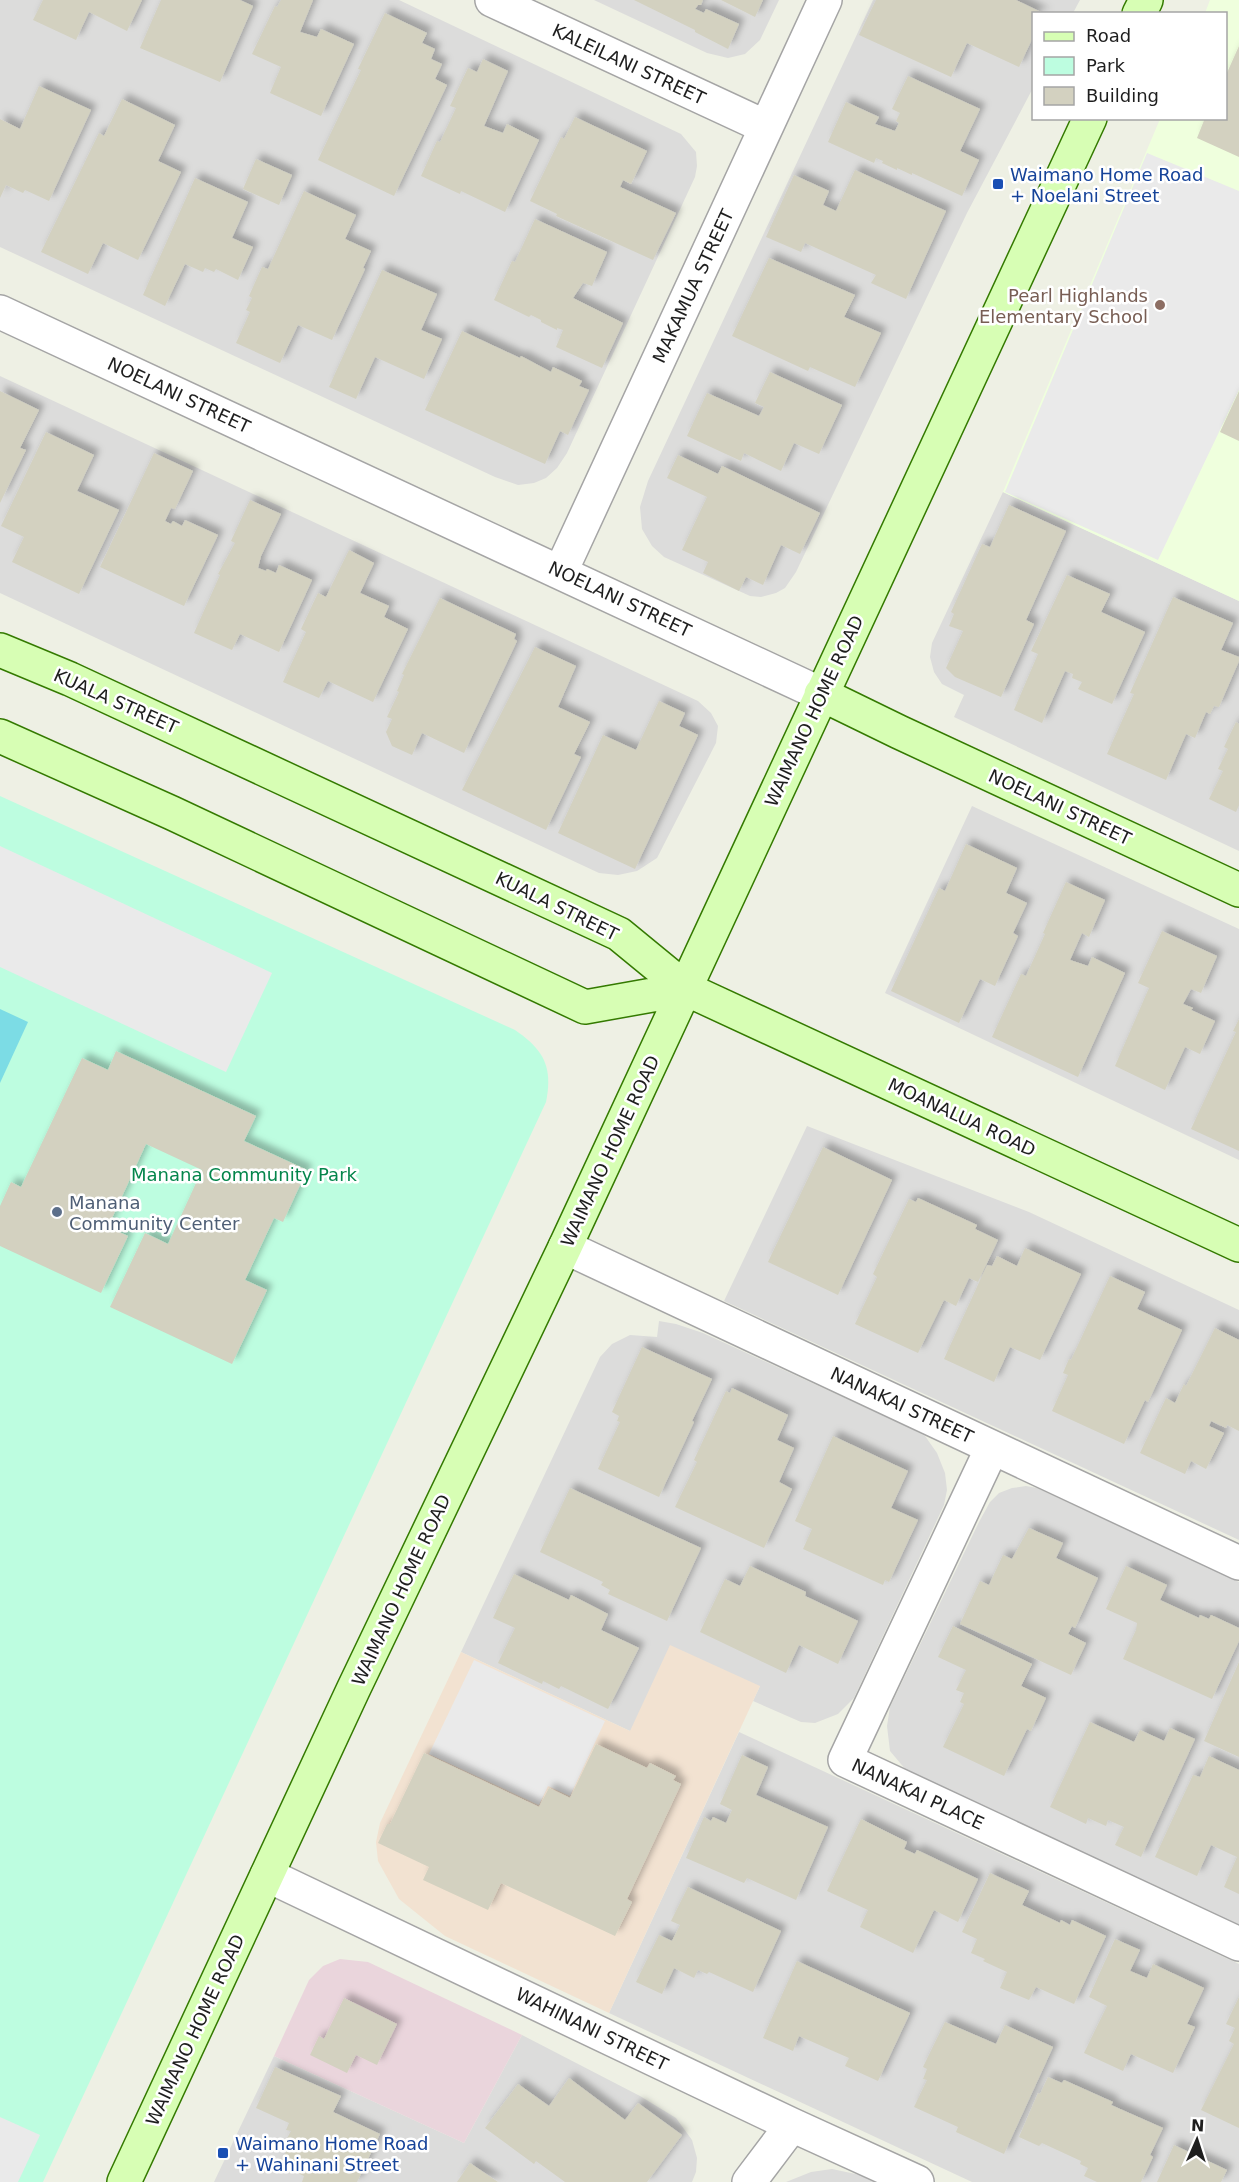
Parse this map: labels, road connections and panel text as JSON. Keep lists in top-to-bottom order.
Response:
{
  "streets": {
    "main road": [
      "NOELANI STREET",
      "KUALA STREET",
      "WAIMANO HOME ROAD",
      "MOANALUA ROAD"
    ],
    "street": [
      "KALEILANI STREET",
      "MAKAMUA STREET",
      "NANAKAI STREET",
      "NANAKAI PLACE",
      "WAHINANI STREET"
    ]
  },
  "crossings": [
    ["KALEILANI STREET", "MAKAMUA STREET"],
    ["MAKAMUA STREET", "NOELANI STREET"],
    ["NOELANI STREET", "WAIMANO HOME ROAD"],
    ["KUALA STREET", "WAIMANO HOME ROAD"],
    ["KUALA STREET", "MOANALUA ROAD"],
    ["WAIMANO HOME ROAD", "MOANALUA ROAD"],
    ["WAIMANO HOME ROAD", "NANAKAI STREET"],
    ["WAIMANO HOME ROAD", "WAHINANI STREET"],
    ["NANAKAI STREET", "NANAKAI PLACE"]
  ],
  "parks": ["Manana Community Park"],
  "places": {
    "transit": ["Waimano Home Road + Noelani Street", "Waimano Home Road + Wahinani Street"],
    "other": ["Pearl Highlands Elementary School", "Manana Community Center"]
  },
  "legend": ["Road", "Park", "Building"],
  "north": "top"
}
